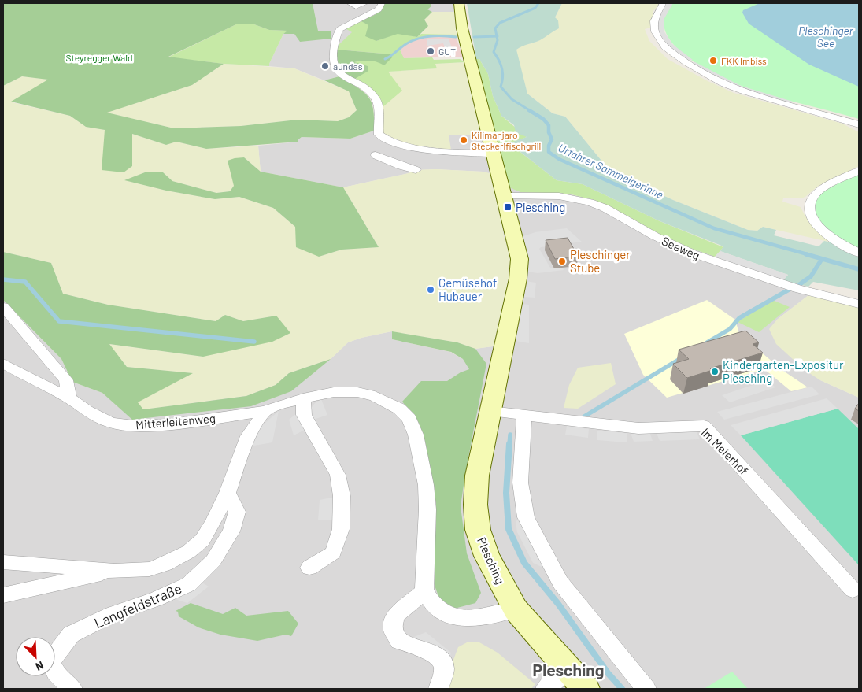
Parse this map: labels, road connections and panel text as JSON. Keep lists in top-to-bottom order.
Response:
{
  "streets": {
    "main road": ["Plesching"],
    "street": [
      "Seeweg",
      "Mitterleitenweg",
      "Im Meierhof",
      "Langfeldstraße"
    ]
  },
  "crossings": [
    ["Seeweg", "Plesching"],
    ["Im Meierhof", "Plesching"]
  ],
  "districts": ["Plesching"],
  "water": ["Pleschinger See", "Urfahrer Sammelgerinne"],
  "parks": ["Steyregger Wald"],
  "places": {
    "other": [
      "GUT",
      "FKK Imbiss",
      "aundas",
      "Kilimanjaro Steckerlfischgrill",
      "Pleschinger Stube",
      "Gemüsehof Hubauer",
      "Kindergarten-Expositur Plesching"
    ],
    "transit": ["Plesching"]
  },
  "north": "bottom right"
}
